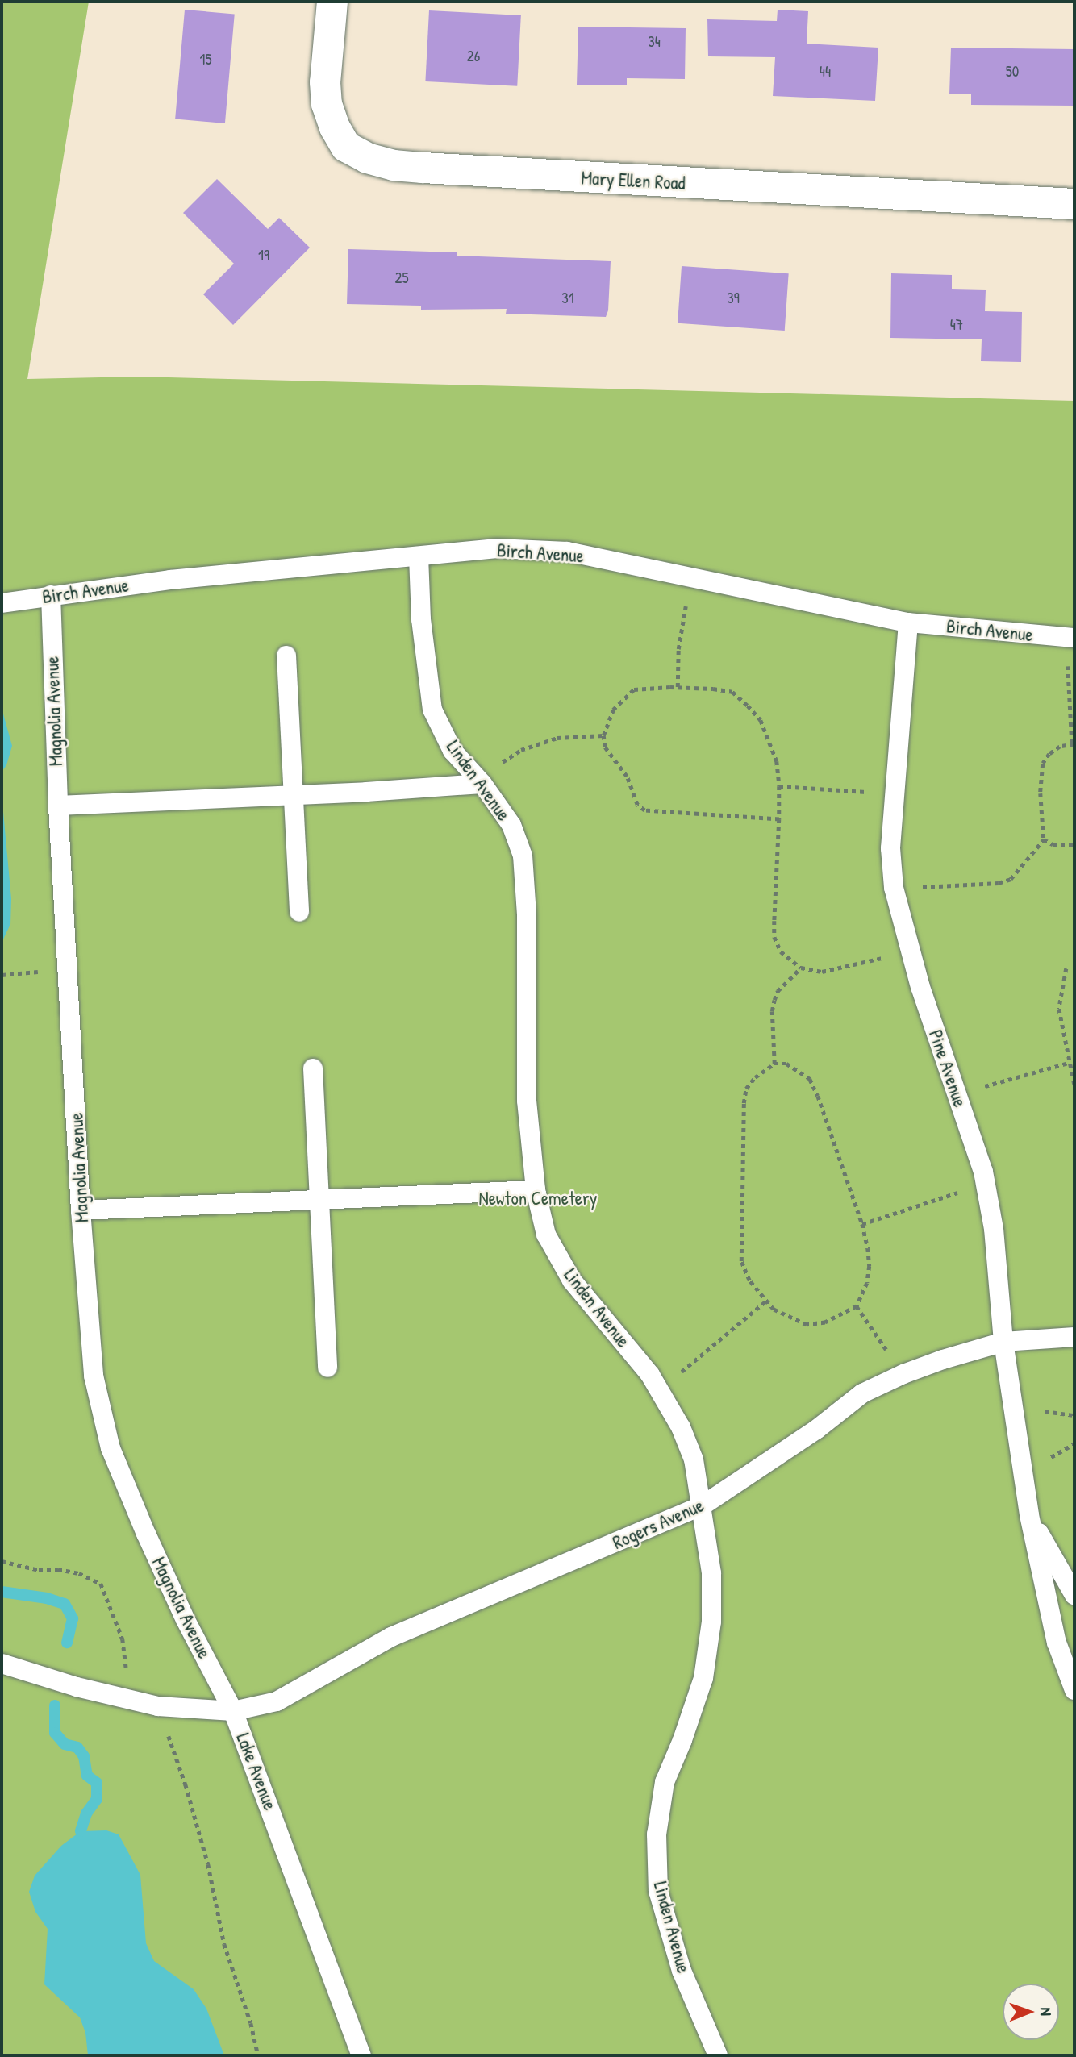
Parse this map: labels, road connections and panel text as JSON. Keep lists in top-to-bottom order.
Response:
{
  "streets": {
    "street": ["Mary Ellen Road"],
    "lane": [
      "Birch Avenue",
      "Magnolia Avenue",
      "Linden Avenue",
      "Pine Avenue",
      "Rogers Avenue",
      "Lake Avenue"
    ]
  },
  "crossings": [
    ["Birch Avenue", "Magnolia Avenue"],
    ["Birch Avenue", "Linden Avenue"],
    ["Birch Avenue", "Pine Avenue"],
    ["Magnolia Avenue", "Rogers Avenue"],
    ["Magnolia Avenue", "Lake Avenue"],
    ["Linden Avenue", "Rogers Avenue"],
    ["Pine Avenue", "Rogers Avenue"],
    ["Rogers Avenue", "Lake Avenue"]
  ],
  "parks": ["Newton Cemetery"],
  "house_numbers": [
    "34",
    "26",
    "15",
    "44",
    "50",
    "19",
    "25",
    "31",
    "39",
    "47"
  ],
  "north": "right"
}
